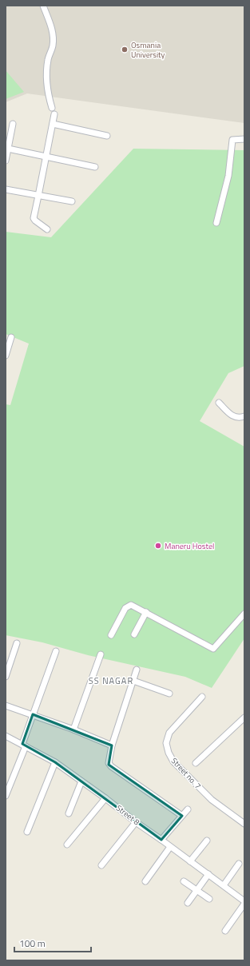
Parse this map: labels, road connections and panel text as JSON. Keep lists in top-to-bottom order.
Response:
{
  "streets": {
    "street": ["Street no. 7", "Street 8"]
  },
  "districts": ["SS NAGAR"],
  "places": ["Osmania University", "Maneru Hostel"],
  "scale_bar": "100 m"
}
